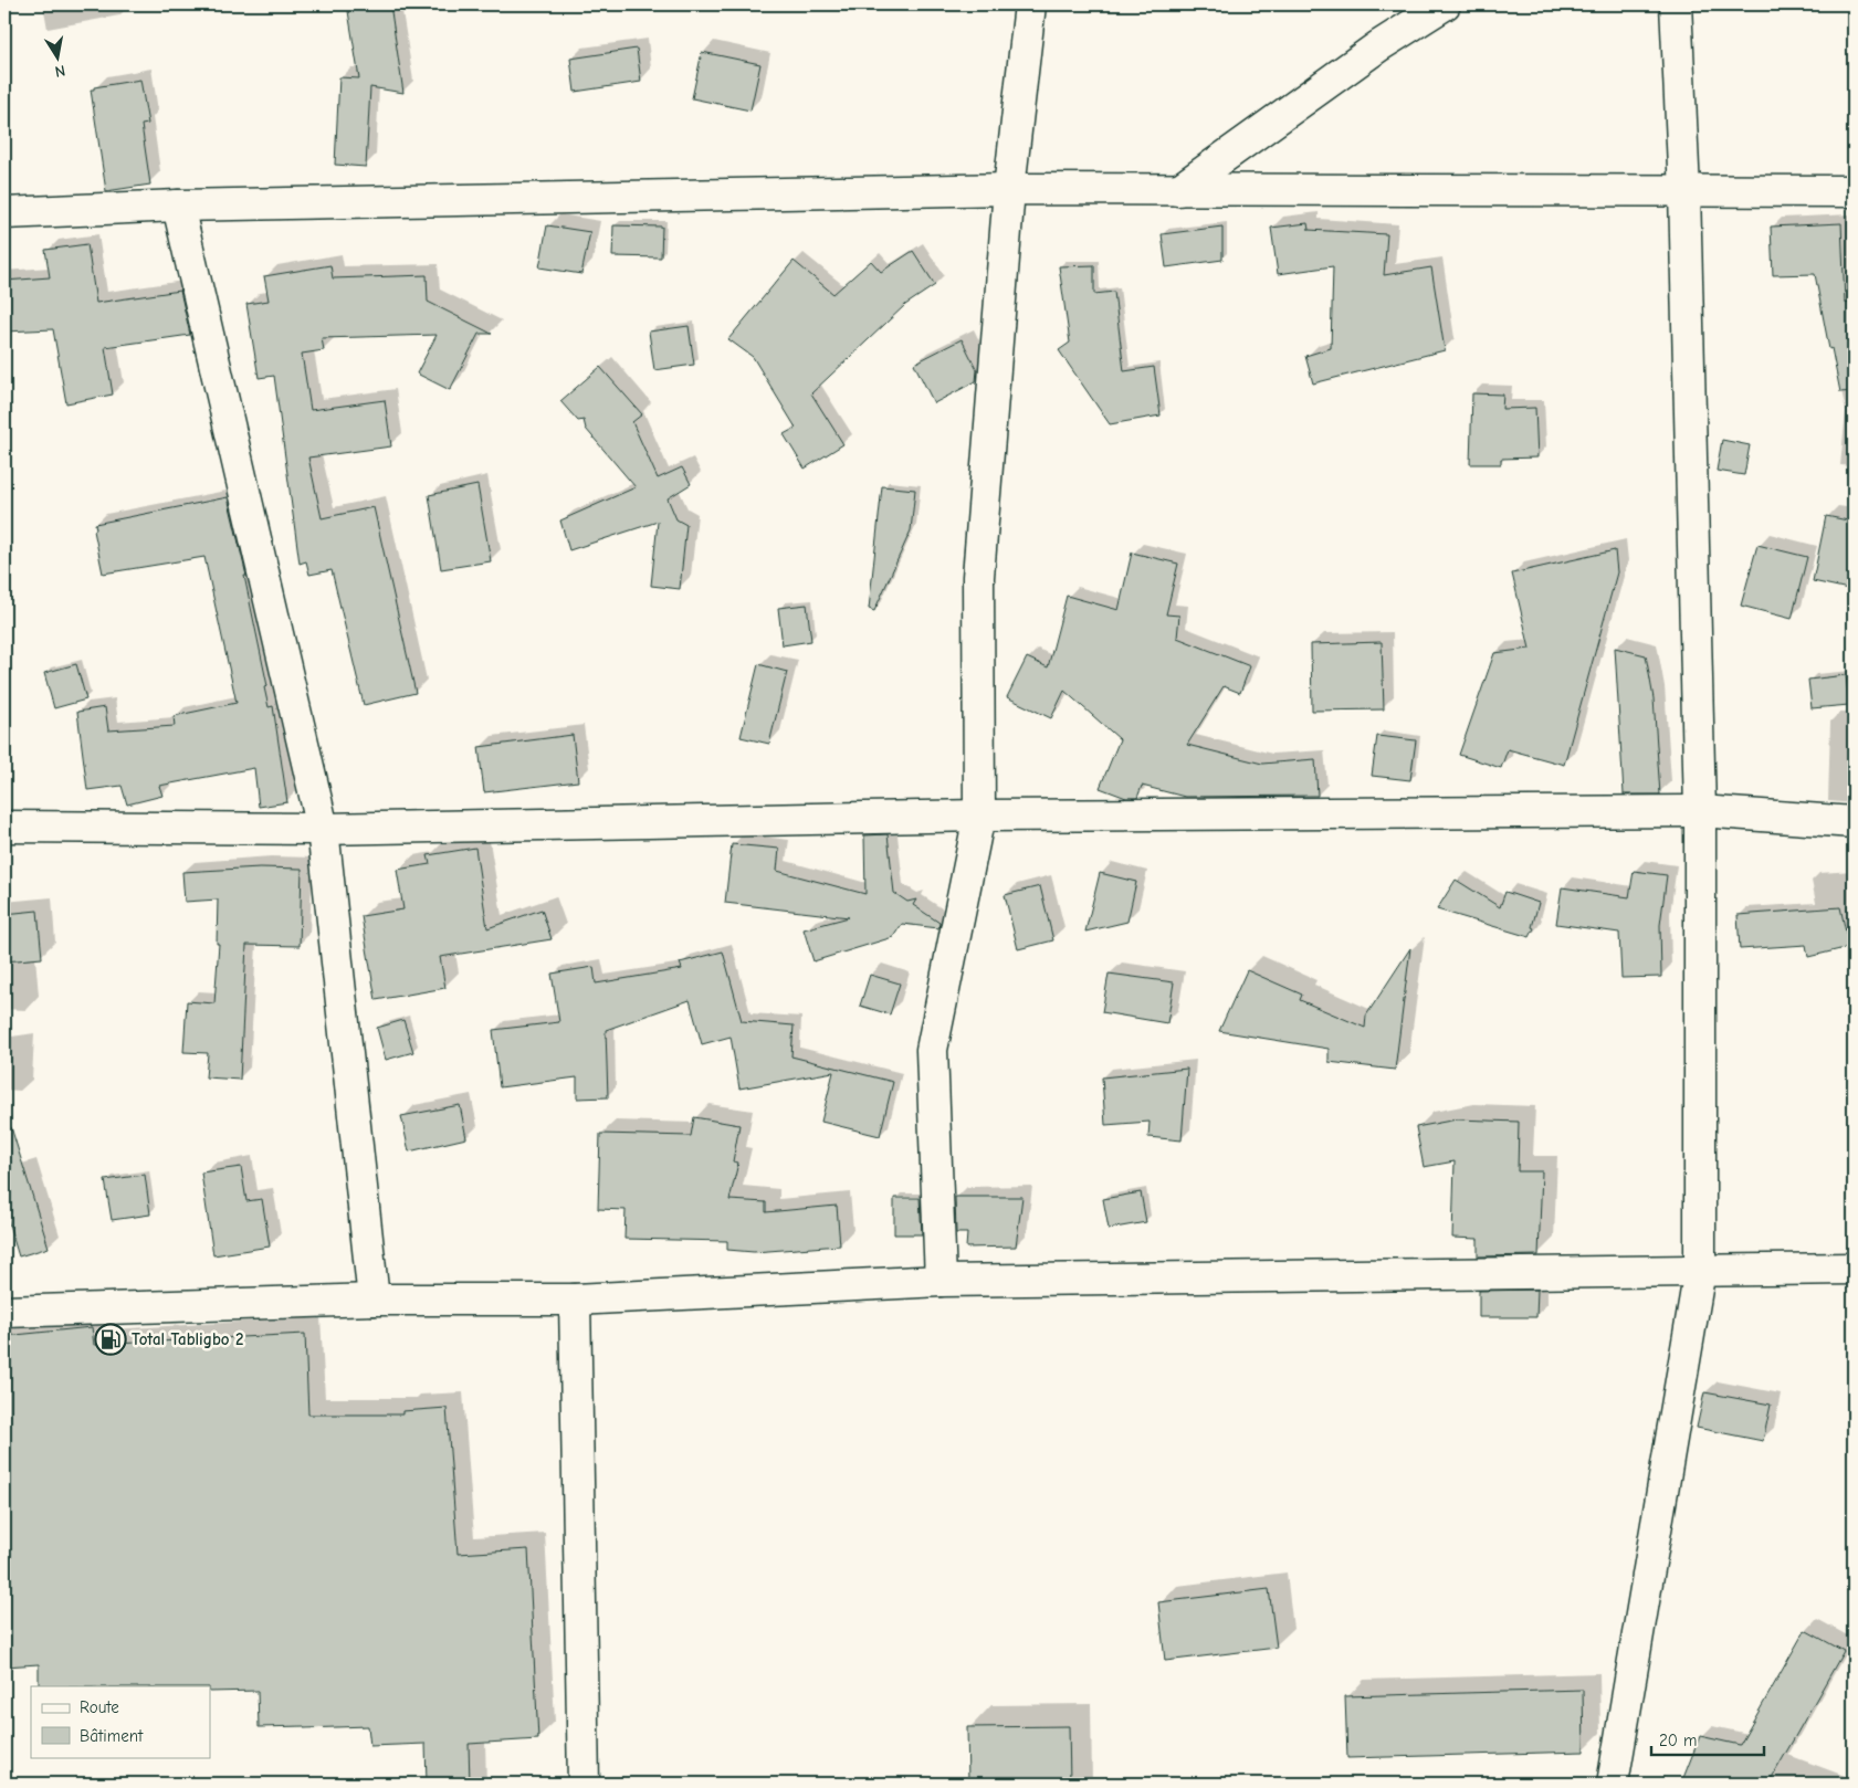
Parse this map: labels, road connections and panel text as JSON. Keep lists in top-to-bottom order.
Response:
{
  "places": {
    "fuel station": ["Total Tabligbo 2"]
  },
  "legend": ["Route", "Bâtiment"],
  "scale_bar": "20 m",
  "north": "bottom"
}
